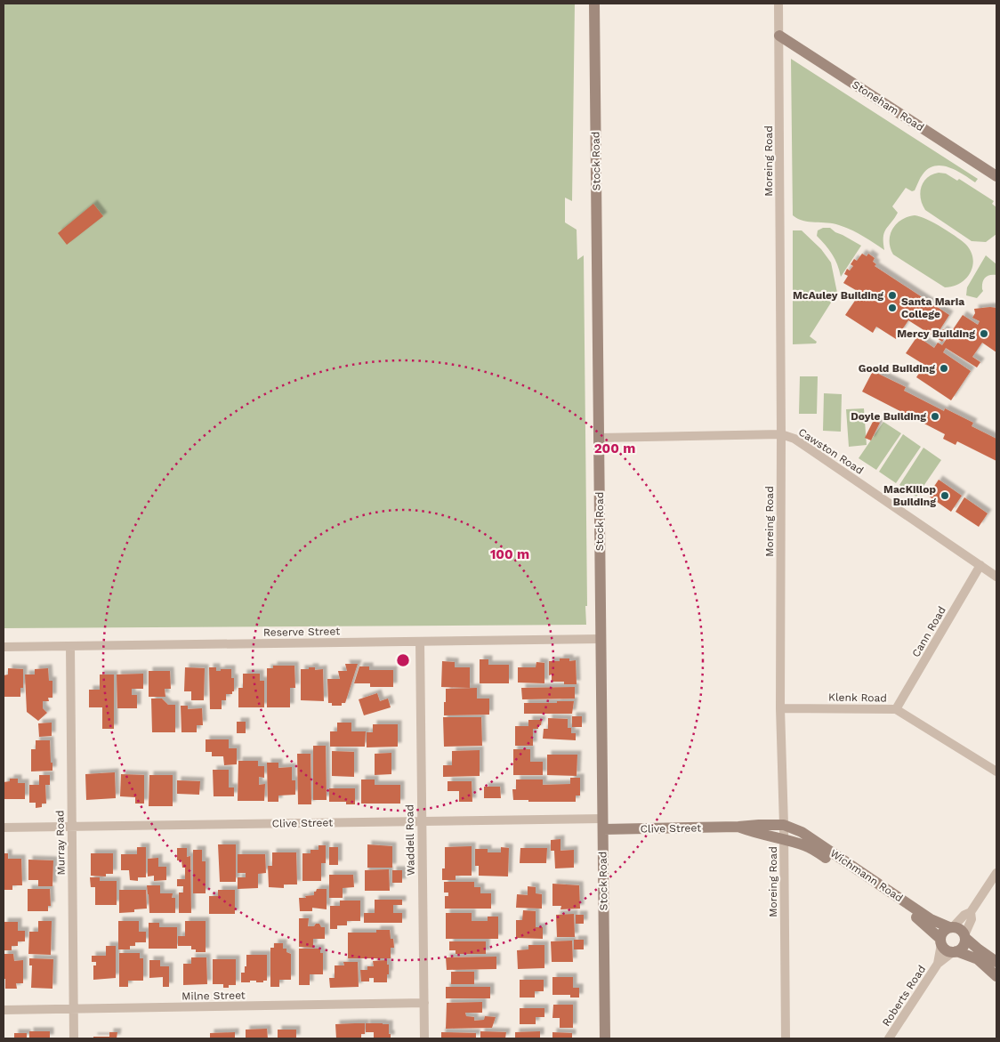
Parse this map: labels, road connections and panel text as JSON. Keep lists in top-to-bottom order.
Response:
{
  "streets": {
    "street": [
      "Stoneham Road",
      "Stock Road",
      "Moreing Road",
      "Cawston Road",
      "Reserve Street",
      "Cann Road",
      "Klenk Road",
      "Clive Street",
      "Waddell Road",
      "Murray Road",
      "Wichmann Road",
      "Milne Street",
      "Roberts Road"
    ]
  },
  "crossings": [
    ["Stoneham Road", "Moreing Road"],
    ["Stock Road", "Cawston Road"],
    ["Stock Road", "Reserve Street"],
    ["Stock Road", "Clive Street"],
    ["Moreing Road", "Cawston Road"],
    ["Moreing Road", "Klenk Road"],
    ["Moreing Road", "Clive Street"],
    ["Moreing Road", "Wichmann Road"],
    ["Cawston Road", "Cann Road"],
    ["Reserve Street", "Waddell Road"],
    ["Reserve Street", "Murray Road"],
    ["Cann Road", "Klenk Road"],
    ["Clive Street", "Waddell Road"],
    ["Clive Street", "Murray Road"],
    ["Clive Street", "Wichmann Road"],
    ["Waddell Road", "Milne Street"],
    ["Murray Road", "Milne Street"],
    ["Wichmann Road", "Roberts Road"]
  ],
  "places": [
    "McAuley Building",
    "Santa Maria College",
    "Mercy Building",
    "Goold Building",
    "Doyle Building",
    "MacKillop Building"
  ],
  "rings": ["200 m", "100 m"]
}
